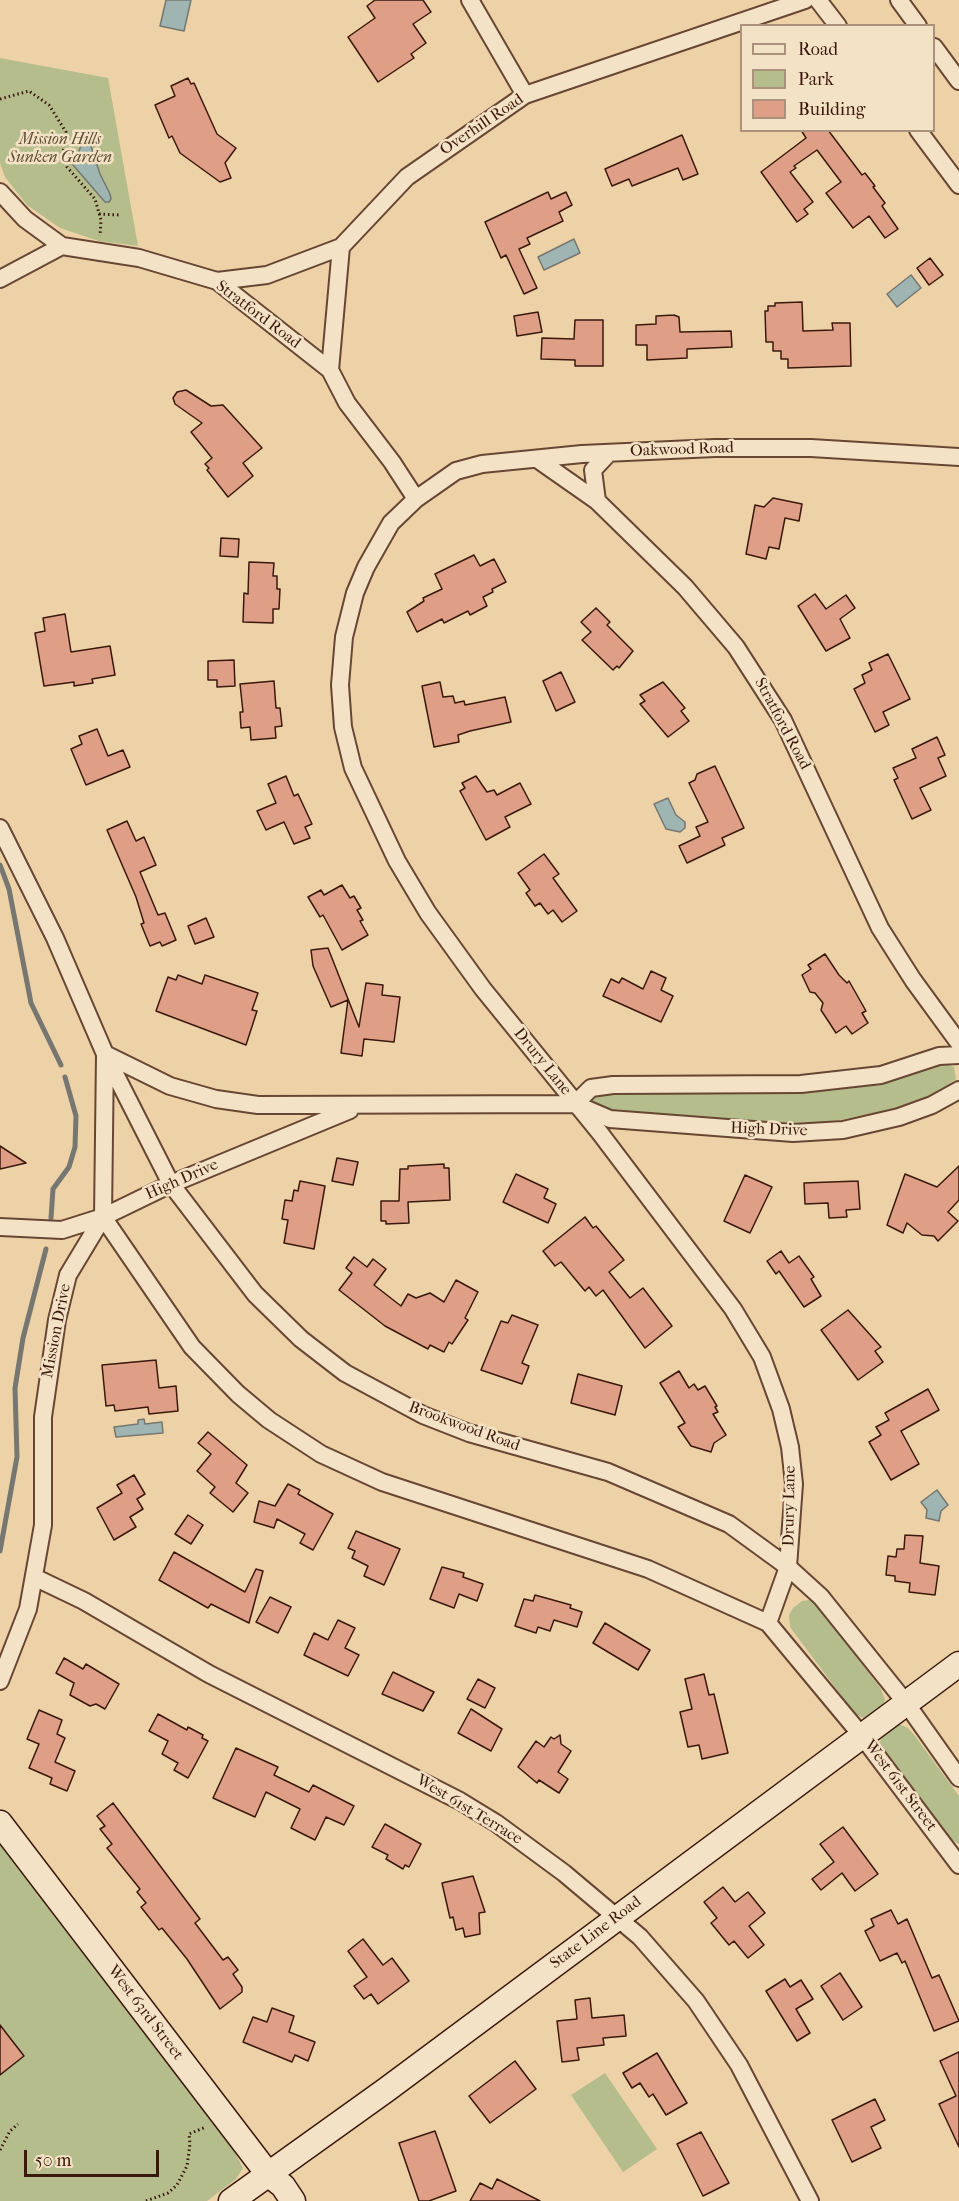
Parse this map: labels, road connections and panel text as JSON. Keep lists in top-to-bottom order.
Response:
{
  "streets": {
    "main road": ["State Line Road", "West 63rd Street"],
    "street": [
      "Overhill Road",
      "Stratford Road",
      "Oakwood Road",
      "Drury Lane",
      "High Drive",
      "Mission Drive",
      "Brookwood Road",
      "West 61st Street",
      "West 61st Terrace"
    ]
  },
  "crossings": [
    ["Stratford Road", "Oakwood Road"],
    ["Stratford Road", "Drury Lane"],
    ["Oakwood Road", "Drury Lane"],
    ["Drury Lane", "High Drive"],
    ["Drury Lane", "Brookwood Road"],
    ["High Drive", "Mission Drive"],
    ["High Drive", "Brookwood Road"],
    ["Mission Drive", "West 61st Terrace"],
    ["Brookwood Road", "State Line Road"],
    ["West 61st Street", "State Line Road"],
    ["West 61st Terrace", "State Line Road"],
    ["State Line Road", "West 63rd Street"]
  ],
  "parks": ["Mission Hills Sunken Garden"],
  "legend": ["Road", "Park", "Building"],
  "scale_bar": "50 m"
}
